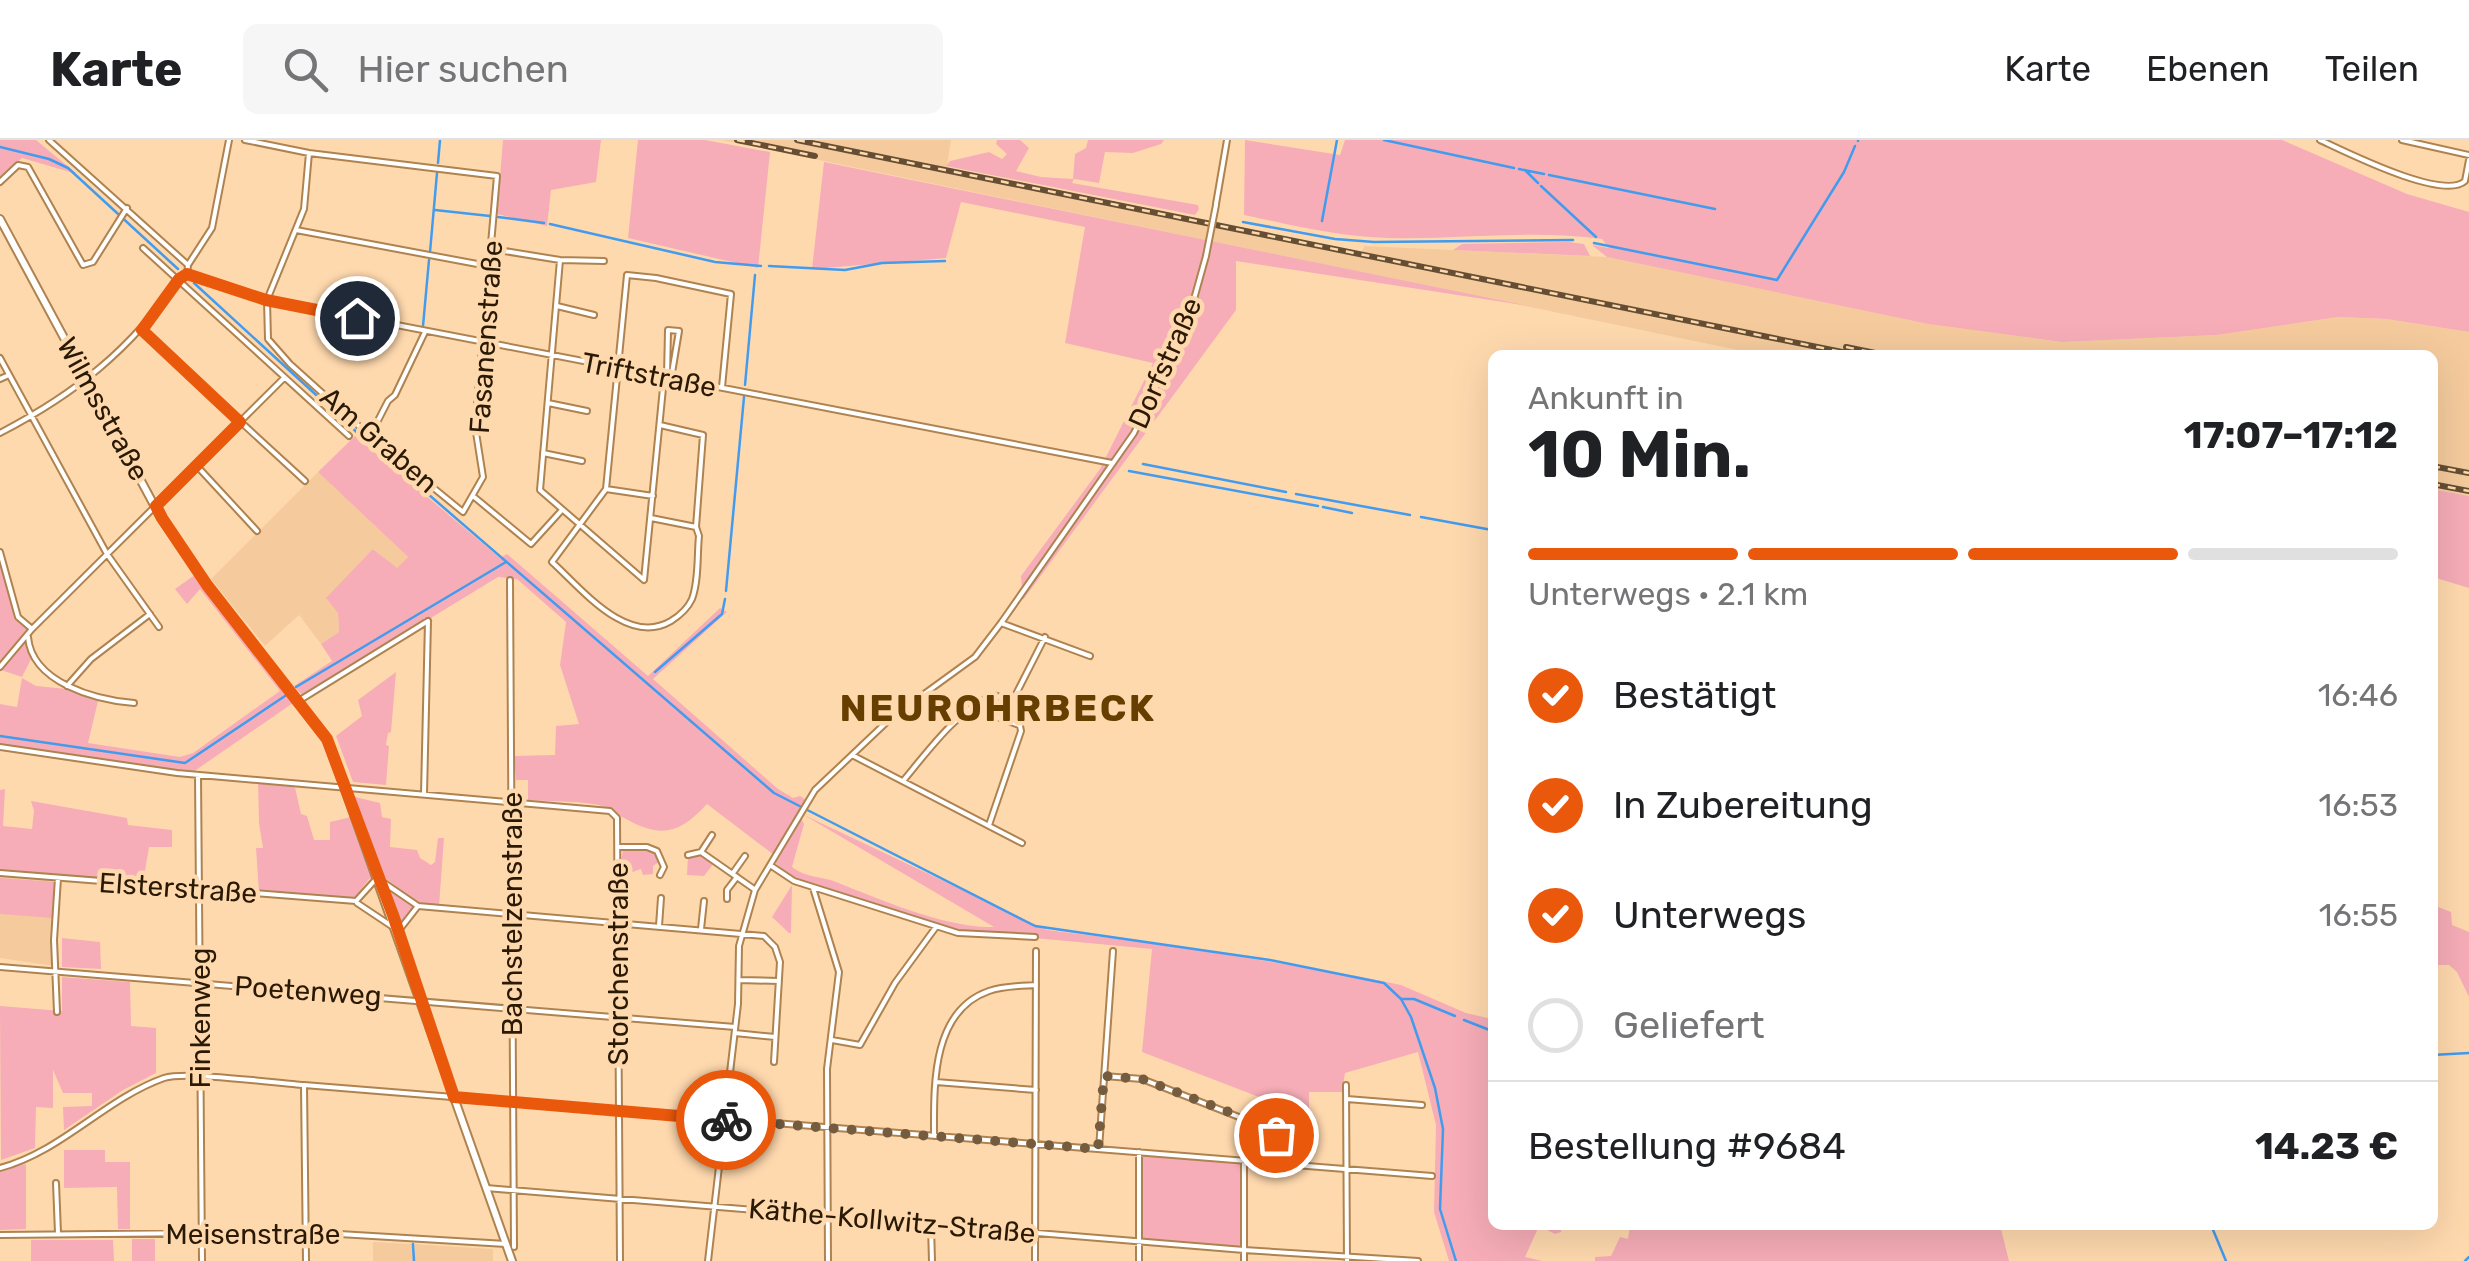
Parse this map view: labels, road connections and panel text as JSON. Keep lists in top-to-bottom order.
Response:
{
  "streets": {
    "street": [
      "Fasanenstraße",
      "Dorfstraße",
      "Triftstraße",
      "Wilmsstraße",
      "Am Graben",
      "Elsterstraße",
      "Bachstelzenstraße",
      "Storchenstraße",
      "Poetenweg",
      "Finkenweg",
      "Käthe-Kollwitz-Straße",
      "Meisenstraße"
    ]
  },
  "crossings": [
    ["Fasanenstraße", "Triftstraße"],
    ["Fasanenstraße", "Am Graben"],
    ["Dorfstraße", "Triftstraße"],
    ["Dorfstraße", "Poetenweg"],
    ["Dorfstraße", "Käthe-Kollwitz-Straße"],
    ["Triftstraße", "Am Graben"],
    ["Wilmsstraße", "Bachstelzenstraße"],
    ["Wilmsstraße", "Poetenweg"],
    ["Wilmsstraße", "Käthe-Kollwitz-Straße"],
    ["Wilmsstraße", "Meisenstraße"],
    ["Elsterstraße", "Finkenweg"],
    ["Bachstelzenstraße", "Storchenstraße"],
    ["Bachstelzenstraße", "Poetenweg"],
    ["Bachstelzenstraße", "Käthe-Kollwitz-Straße"],
    ["Bachstelzenstraße", "Meisenstraße"],
    ["Storchenstraße", "Poetenweg"],
    ["Storchenstraße", "Käthe-Kollwitz-Straße"],
    ["Poetenweg", "Finkenweg"],
    ["Finkenweg", "Meisenstraße"]
  ],
  "districts": ["NEUROHRBECK"],
  "page": {
    "header": "Karte",
    "search": "Hier suchen",
    "nav": ["Karte", "Ebenen", "Teilen"],
    "heading": ["10 Min.", "Ankunft in", "17:07–17:12"],
    "panel": ["Bestellung #9684", "14.23 €"],
    "bar": "Unterwegs · 2.1 km",
    "list": [
      ["Bestätigt", "16:46"],
      ["In Zubereitung", "16:53"],
      ["Unterwegs", "16:55"],
      "Geliefert"
    ]
  }
}
